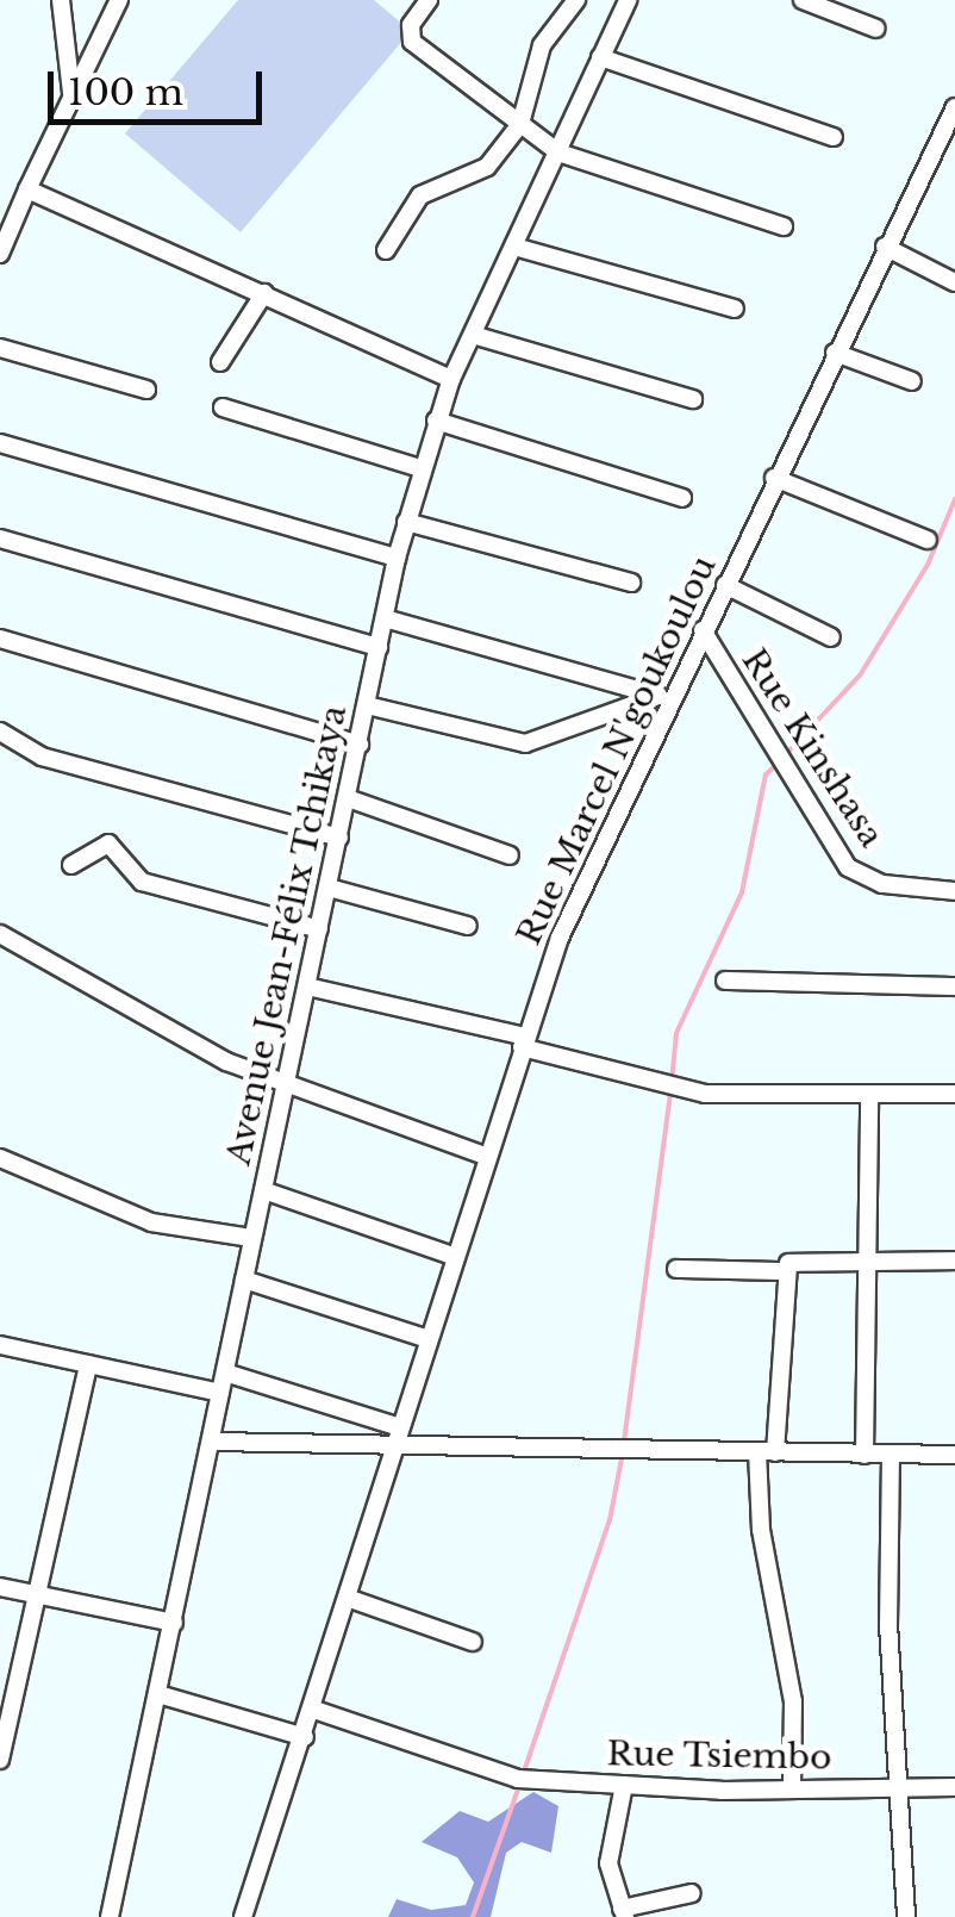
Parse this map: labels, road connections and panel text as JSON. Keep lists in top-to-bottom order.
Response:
{
  "streets": {
    "street": [
      "Rue Kinshasa",
      "Rue Marcel N'goukoulou",
      "Avenue Jean-Félix Tchikaya",
      "Rue Tsiembo"
    ]
  },
  "crossings": [
    ["Rue Kinshasa", "Rue Marcel N'goukoulou"],
    ["Rue Marcel N'goukoulou", "Rue Tsiembo"]
  ],
  "scale_bar": "100 m"
}
